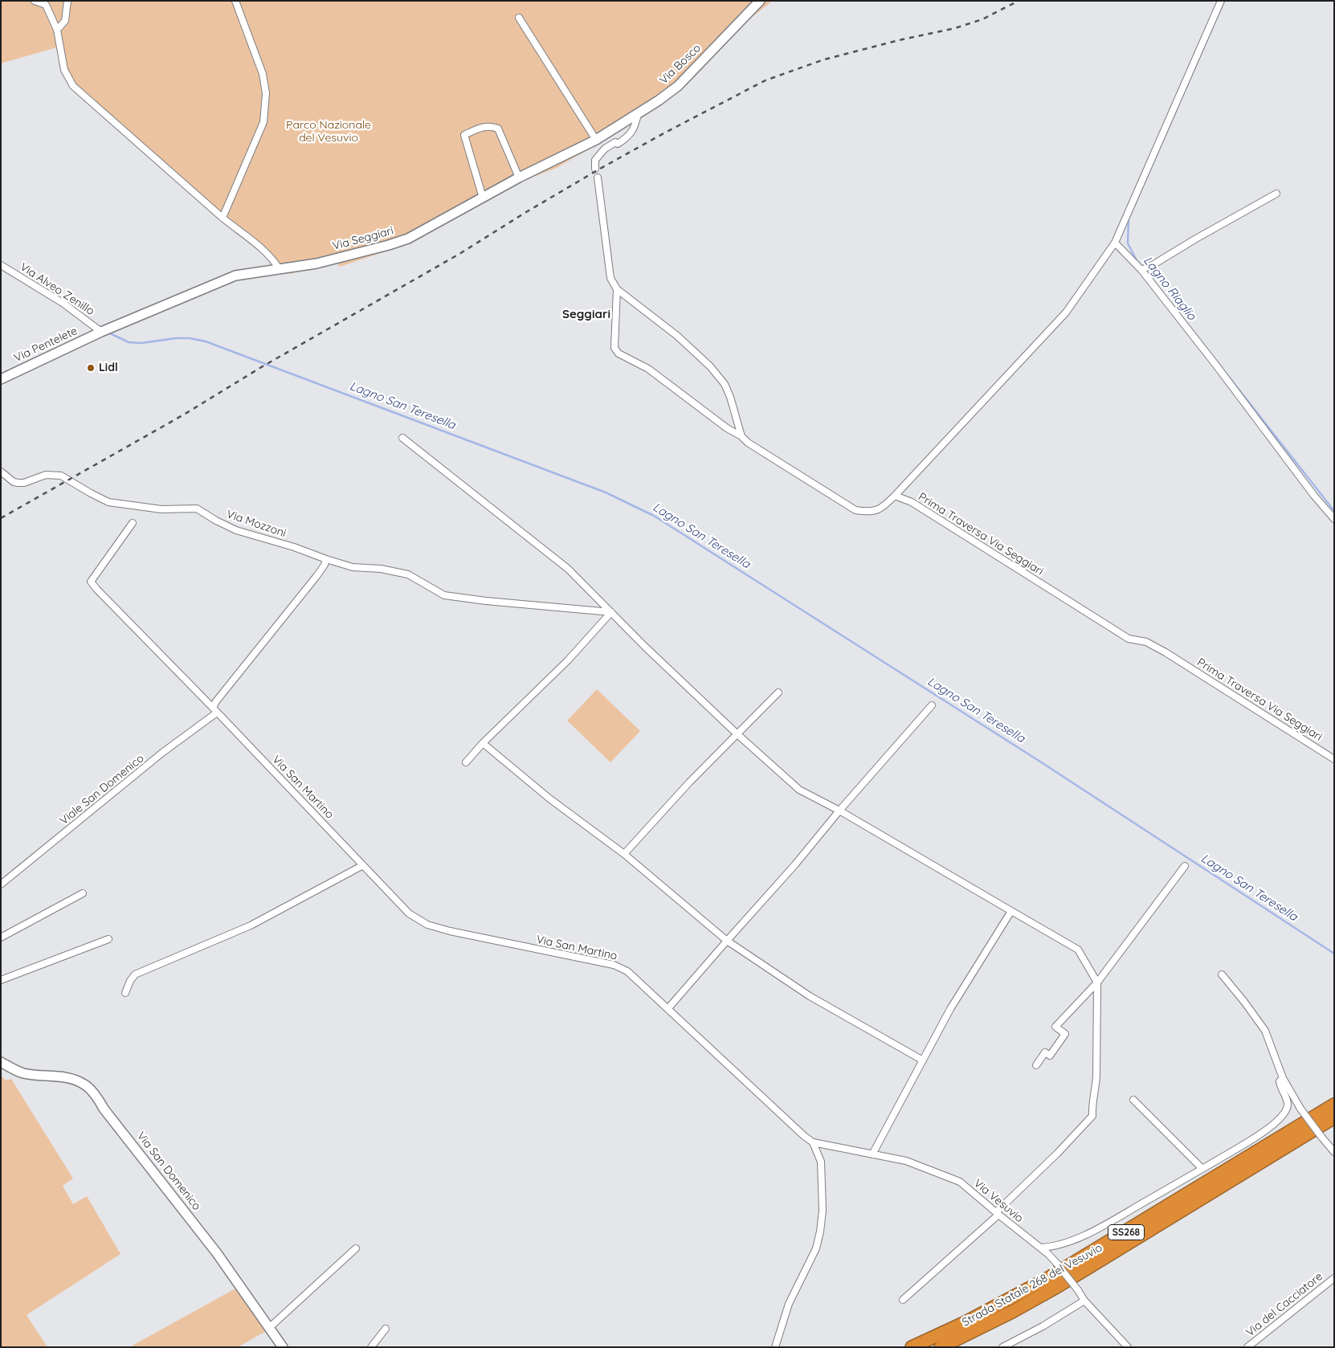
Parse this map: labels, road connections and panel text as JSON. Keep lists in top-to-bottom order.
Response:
{
  "streets": {
    "highway": ["SS268", "Strada Statale 268 del Vesuvio"],
    "main road": [
      "Via Bosco",
      "Via Seggiari",
      "Via Pentelete",
      "Via San Domenico"
    ],
    "street": [
      "Via Alveo Zenillo",
      "Via Mozzoni",
      "Prima Traversa Via Seggiari",
      "Via San Martino",
      "Viale San Domenico",
      "Via Vesuvio",
      "Via del Cacciatore"
    ]
  },
  "crossings": [
    ["Via Bosco", "Via Seggiari"],
    ["Via Seggiari", "Via Alveo Zenillo"],
    ["Via Seggiari", "Via Pentelete"],
    ["Via Alveo Zenillo", "Via Pentelete"],
    ["Via San Martino", "Viale San Domenico"],
    ["Via San Martino", "Via Vesuvio"]
  ],
  "districts": ["Seggiari"],
  "water": ["Lagno Riaglio", "Lagno San Teresella"],
  "parks": ["Parco Nazionale del Vesuvio"],
  "places": ["Lidl"]
}
